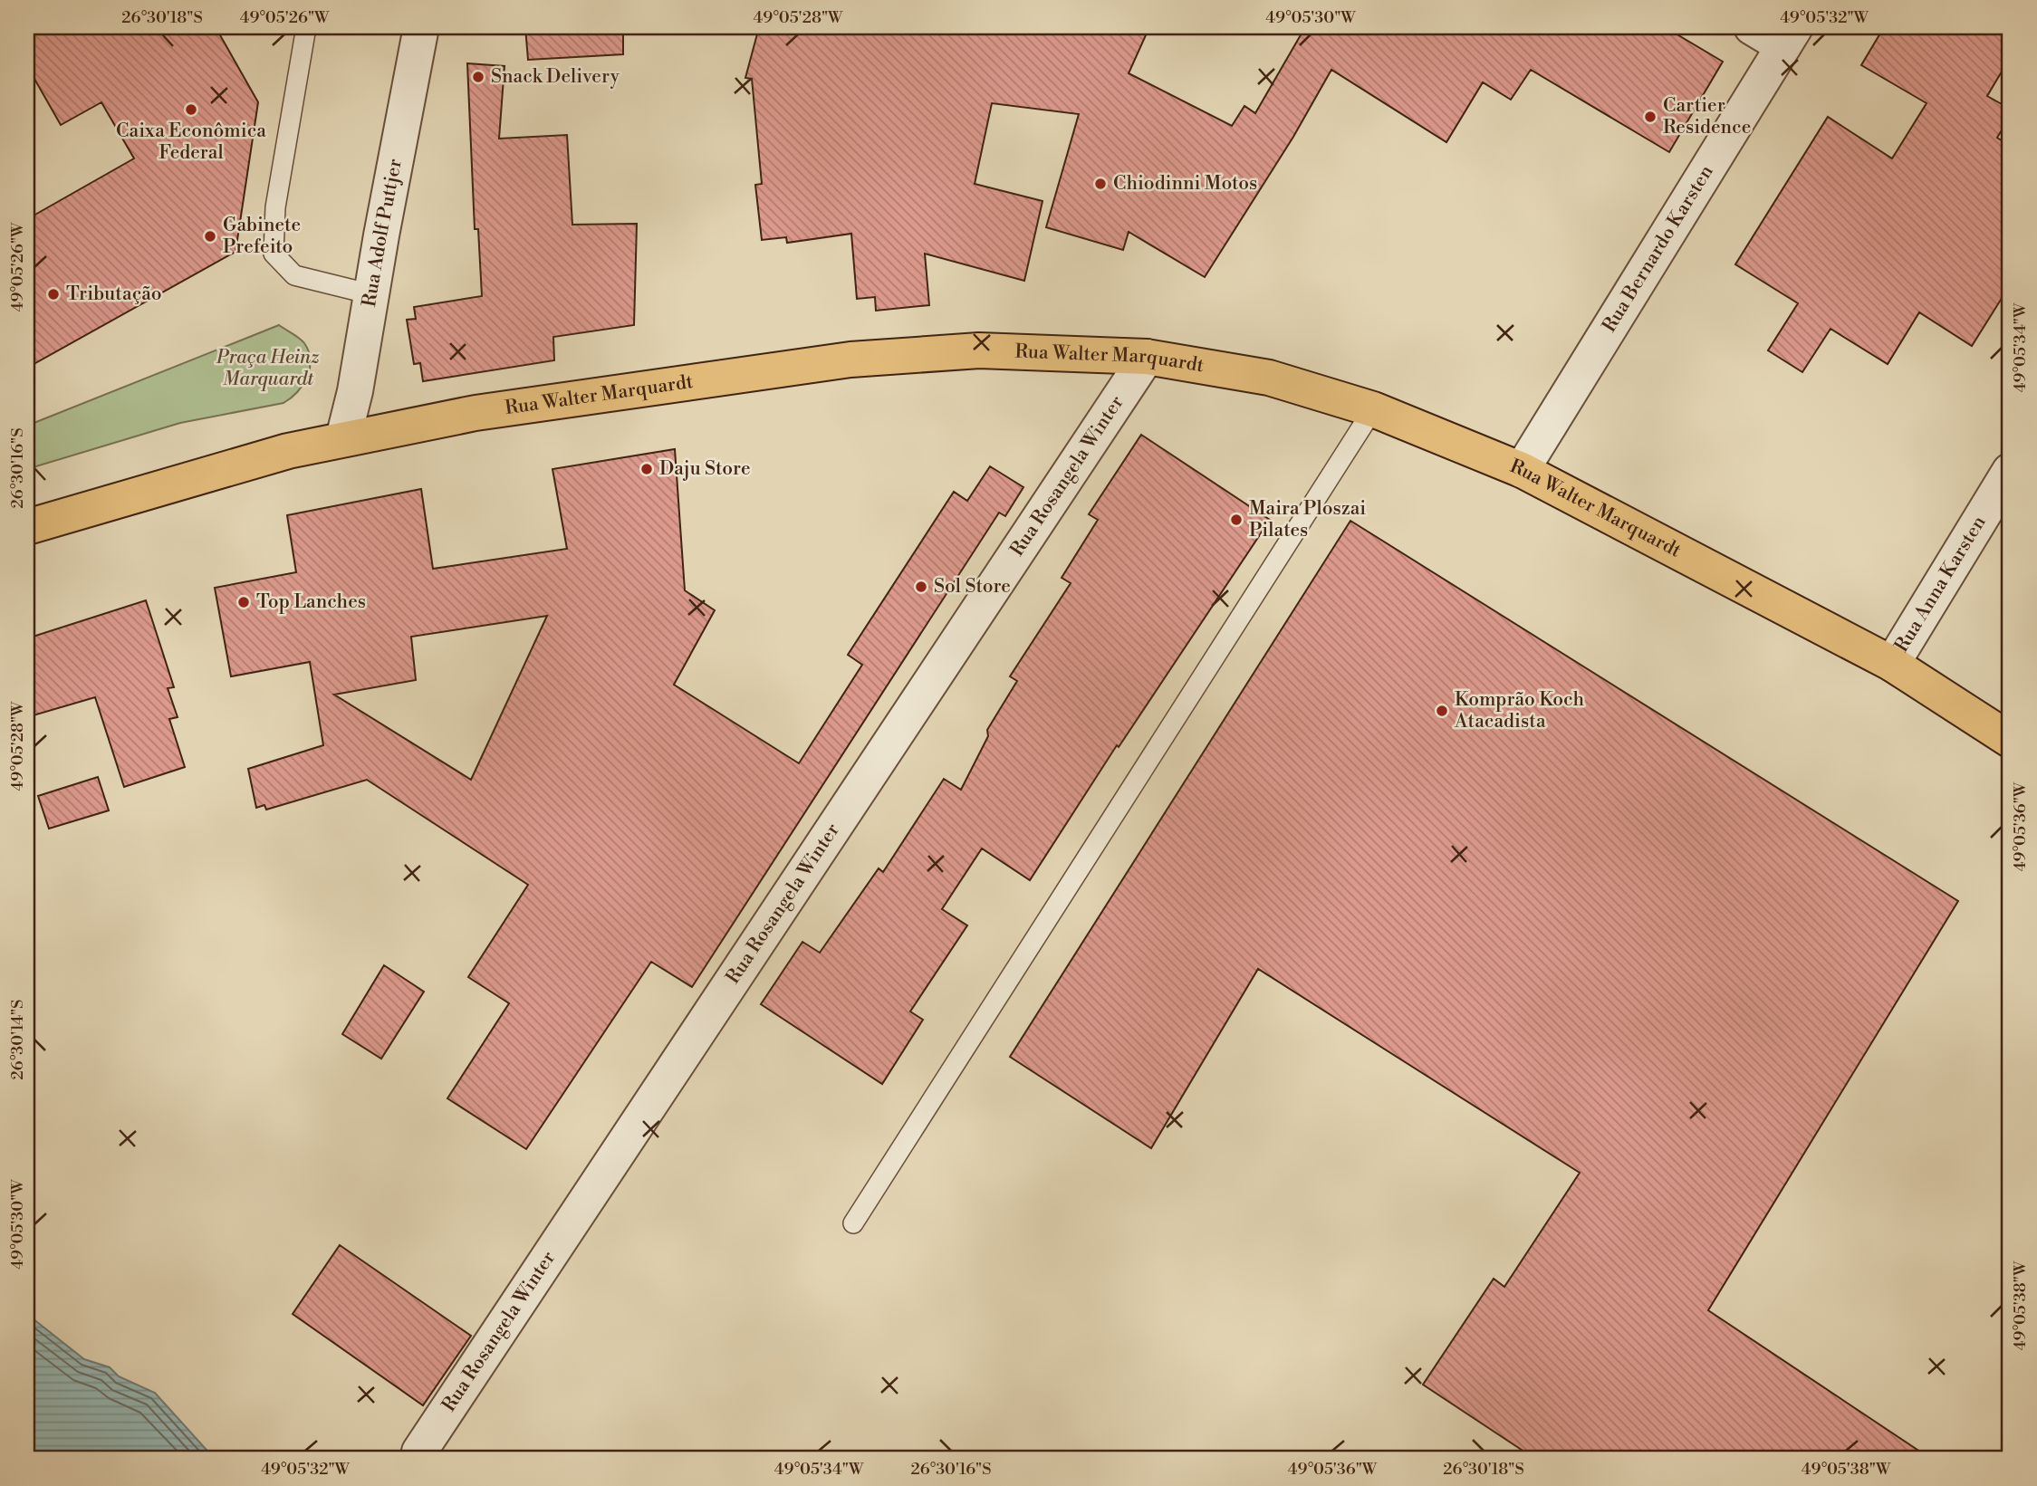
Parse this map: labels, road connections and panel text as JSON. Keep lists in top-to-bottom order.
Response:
{
  "streets": {
    "main road": ["Rua Walter Marquardt"],
    "street": [
      "Rua Adolf Puttjer",
      "Rua Bernardo Karsten",
      "Rua Rosangela Winter",
      "Rua Anna Karsten"
    ]
  },
  "crossings": [
    ["Rua Adolf Puttjer", "Rua Walter Marquardt"],
    ["Rua Bernardo Karsten", "Rua Walter Marquardt"],
    ["Rua Walter Marquardt", "Rua Rosangela Winter"],
    ["Rua Walter Marquardt", "Rua Anna Karsten"]
  ],
  "parks": ["Praça Heinz Marquardt"],
  "places": [
    "Snack Delivery",
    "Caixa Econômica Federal",
    "Cartier Residence",
    "Chiodinni Motos",
    "Gabinete Prefeito",
    "Tributação",
    "Daju Store",
    "Maira Ploszai Pilates",
    "Sol Store",
    "Top Lanches",
    "Komprão Koch Atacadista"
  ],
  "coordinates": [
    "26°30'18\"S",
    "49°05'26\"W",
    "49°05'28\"W",
    "49°05'30\"W",
    "49°05'32\"W",
    "49°05'34\"W",
    "26°30'16\"S",
    "49°05'36\"W",
    "26°30'14\"S",
    "49°05'38\"W"
  ]
}
